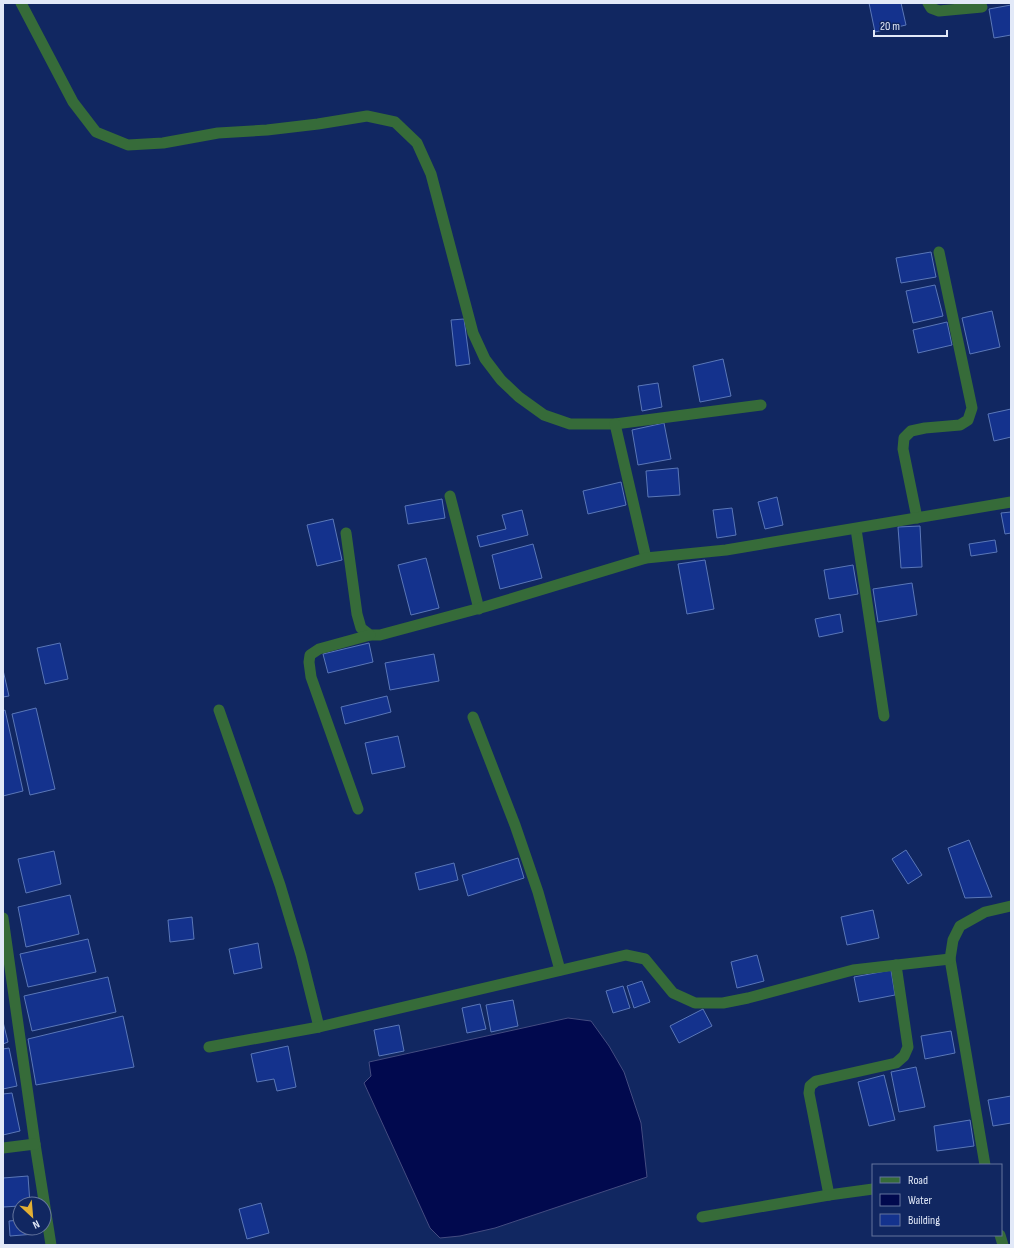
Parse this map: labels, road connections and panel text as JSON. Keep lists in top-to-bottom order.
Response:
{
  "legend": ["Road", "Water", "Building"],
  "scale_bar": "20 m",
  "north": "bottom right"
}
